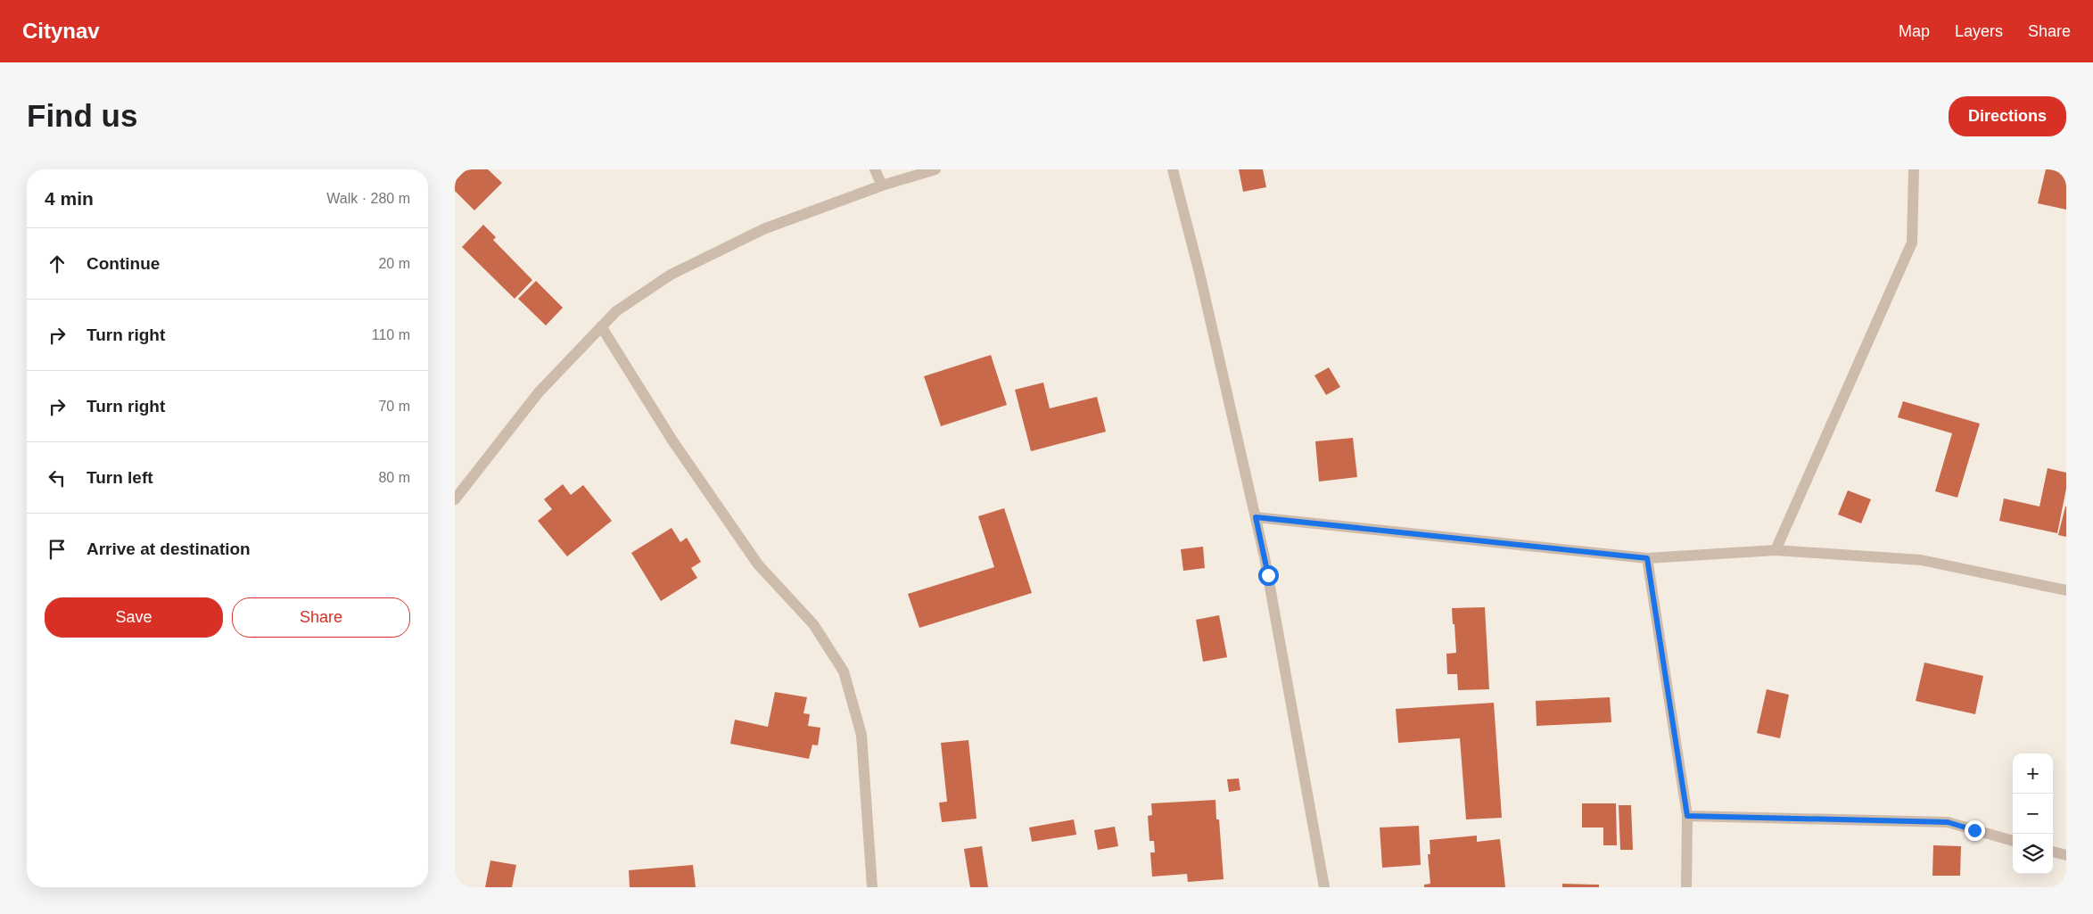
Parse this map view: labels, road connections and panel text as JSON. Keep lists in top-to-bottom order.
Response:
{
  "page": {
    "header": "Citynav",
    "nav": ["Map", "Layers", "Share"],
    "buttons": [
      "Directions",
      ["Save", "Share"]
    ],
    "title": "Find us",
    "heading": ["4 min", "Walk · 280 m"],
    "list": [
      ["Continue", "20 m"],
      ["Turn right", "110 m"],
      ["Turn right", "70 m"],
      ["Turn left", "80 m"],
      "Arrive at destination"
    ],
    "map_buttons": ["+", "−"]
  }
}
